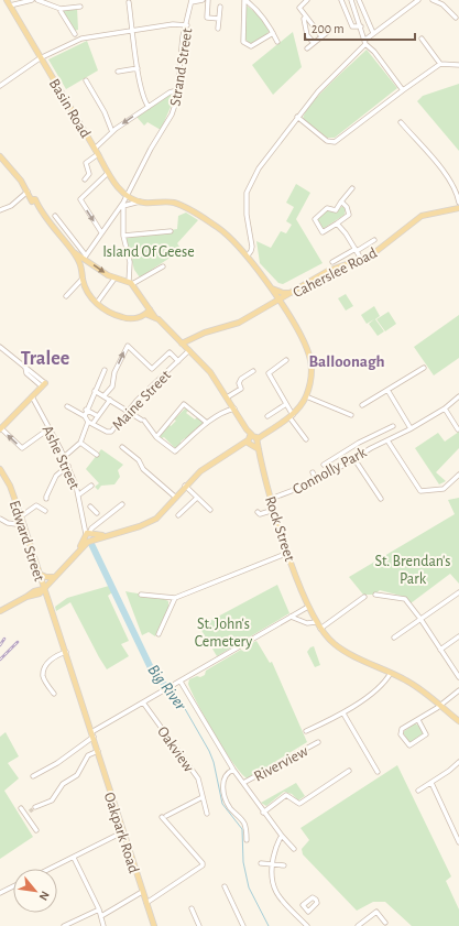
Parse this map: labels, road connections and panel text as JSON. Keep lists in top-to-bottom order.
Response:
{
  "streets": {
    "main road": [
      "Basin Road",
      "Caherslee Road",
      "Rock Street",
      "Edward Street",
      "Oakpark Road"
    ],
    "street": [
      "Strand Street",
      "Maine Street",
      "Ashe Street",
      "Connolly Park",
      "Oakview",
      "Riverview"
    ]
  },
  "crossings": [
    ["Strand Street", "Basin Road"],
    ["Caherslee Road", "Rock Street"],
    ["Maine Street", "Rock Street"],
    ["Connolly Park", "Rock Street"],
    ["Edward Street", "Oakpark Road"]
  ],
  "districts": ["Tralee", "Balloonagh"],
  "water": ["Big River"],
  "parks": ["Island Of Geese", "St. Brendan's Park", "St. John's Cemetery"],
  "scale_bar": "200 m",
  "north": "bottom right"
}
